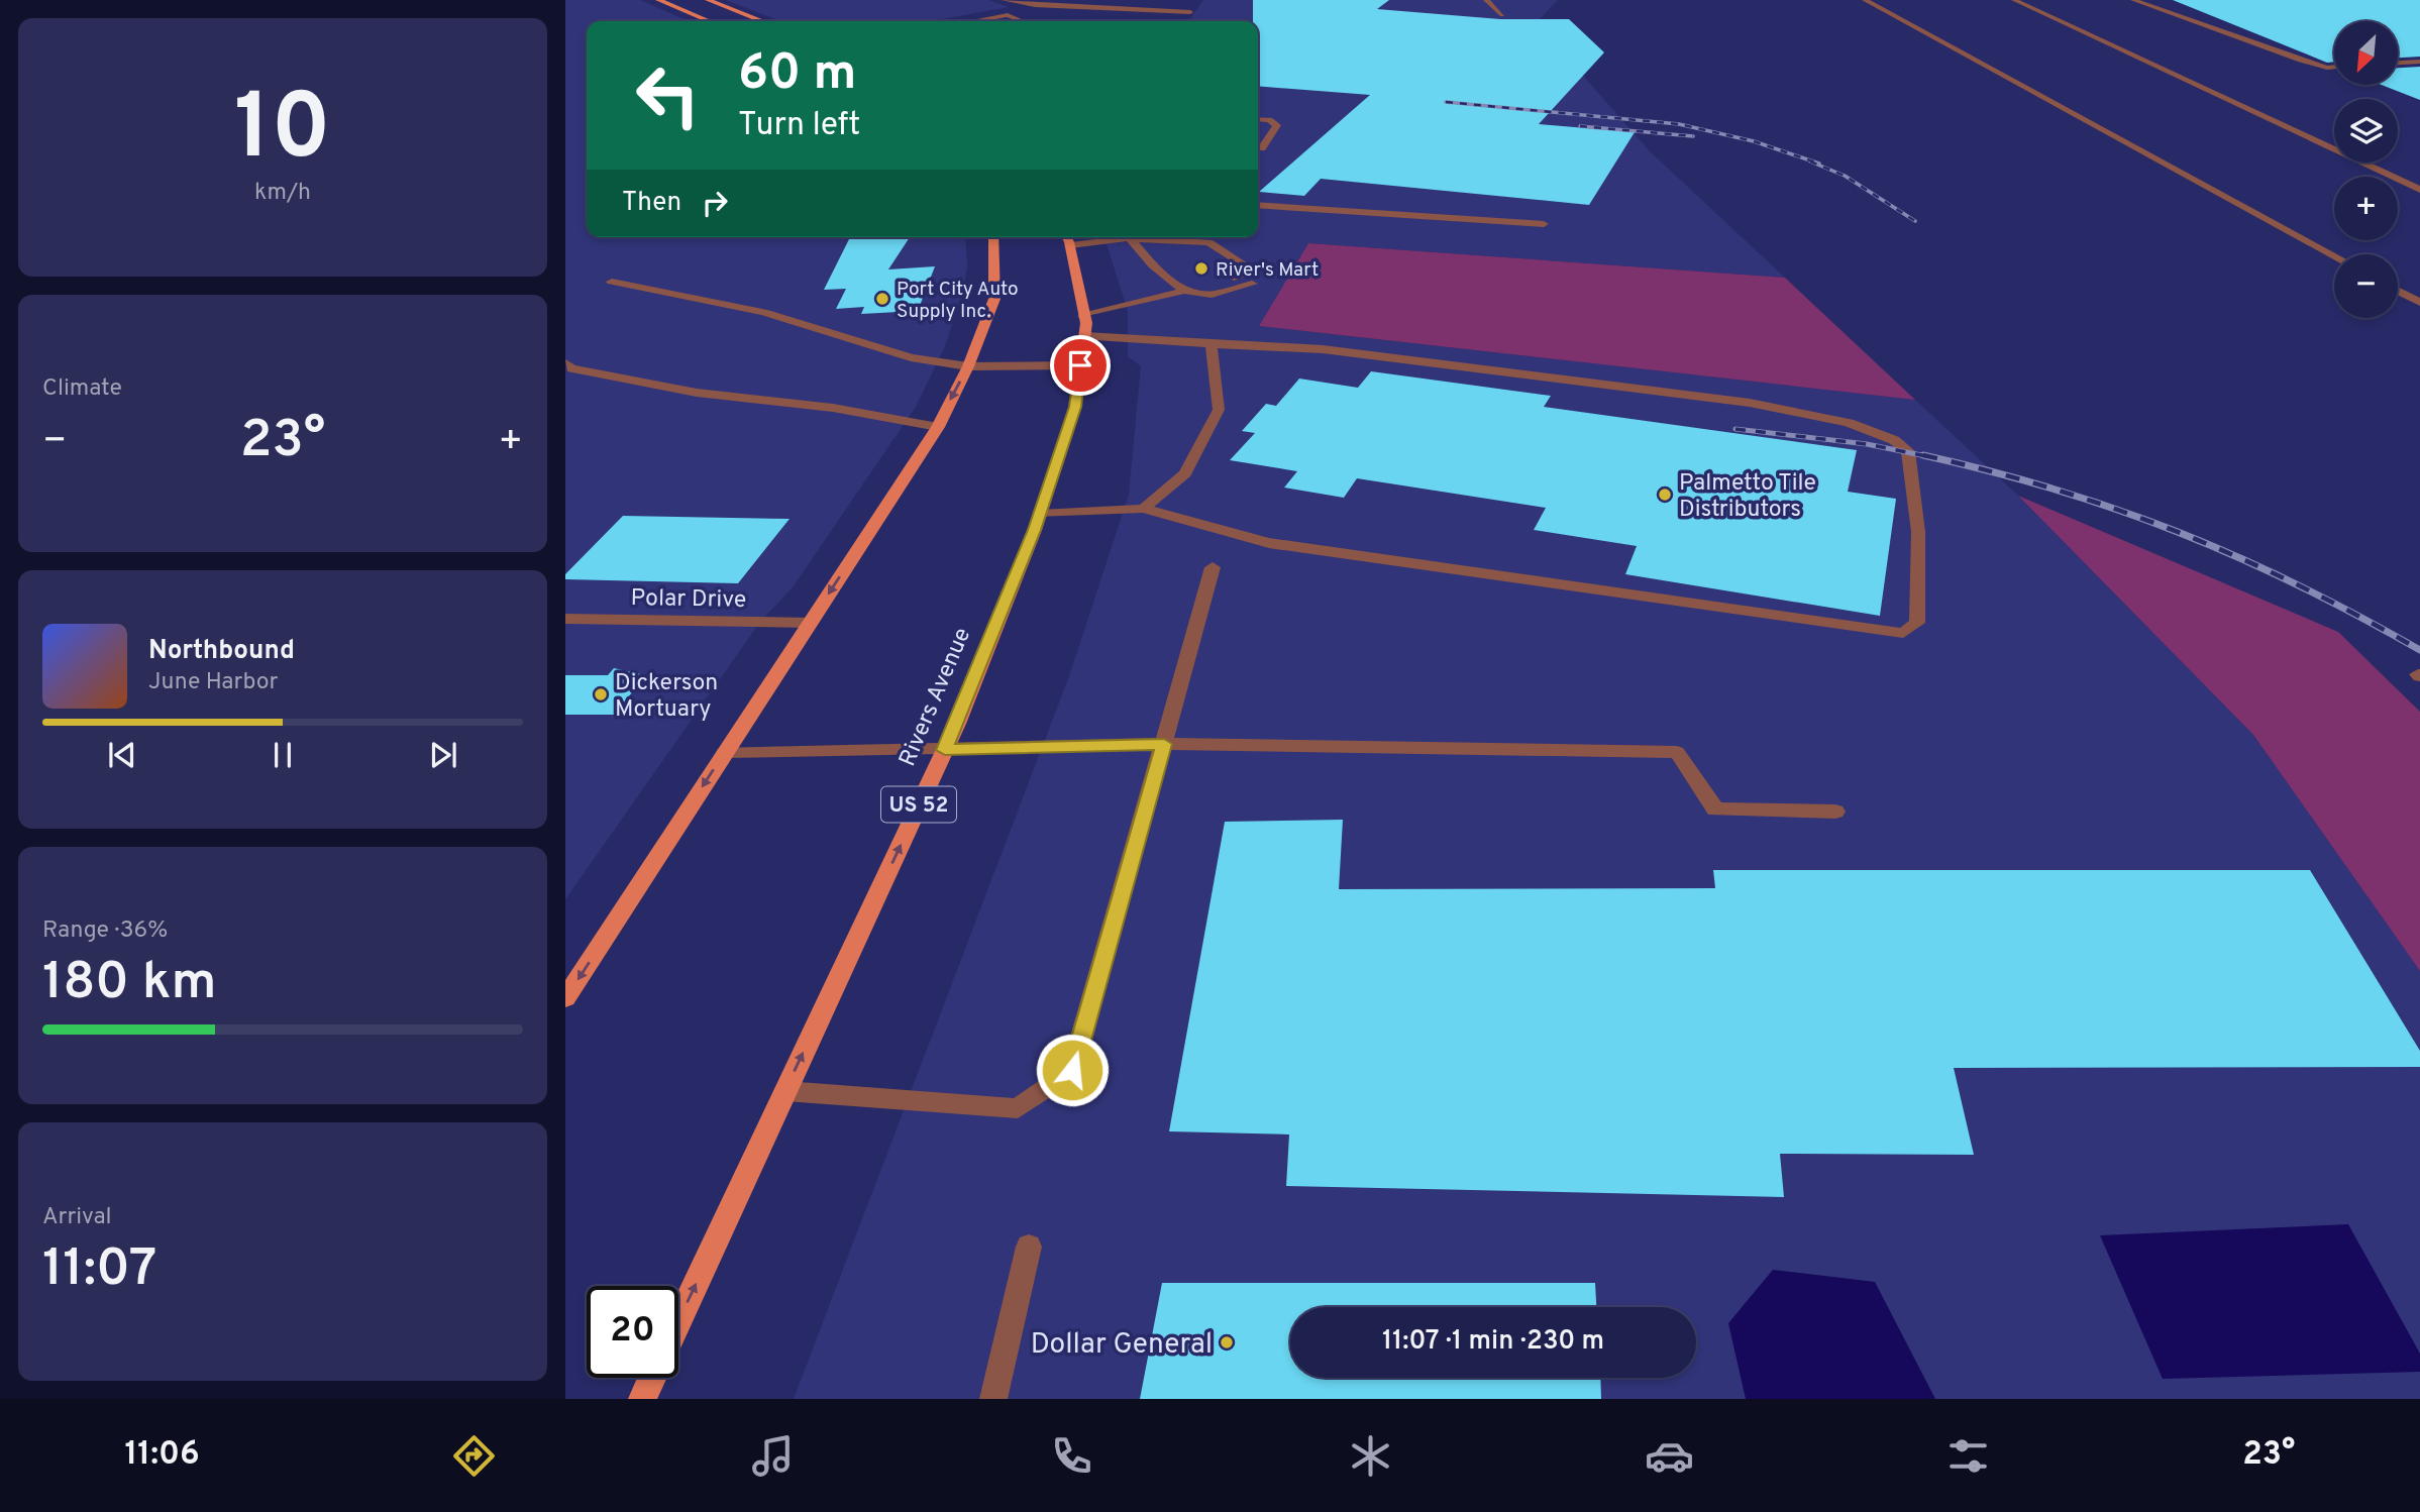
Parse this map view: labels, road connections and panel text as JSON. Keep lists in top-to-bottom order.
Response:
{
  "streets": {
    "main road": ["Rivers Avenue", "US 52"],
    "street": ["Polar Drive"]
  },
  "one_way": ["Rivers Avenue"],
  "places": [
    "River's Mart",
    "Port City Auto Supply Inc.",
    "Palmetto Tile Distributors",
    "Dickerson Mortuary",
    "Dollar General"
  ],
  "north": "bottom left",
  "page": {
    "tile": [
      ["10", "km/h"],
      "Climate",
      ["Range · 36%", "180 km"],
      ["Arrival", "11:07"]
    ],
    "map_buttons": ["+", "−"],
    "turn": ["60 m", "Turn left"],
    "then": "Then",
    "heat": ["−", "23°", "+"],
    "song": ["Northbound", "June Harbor"],
    "limit": "20",
    "trip": "11:07 · 1 min · 230 m",
    "tabs": ["11:06", "23°"]
  }
}
